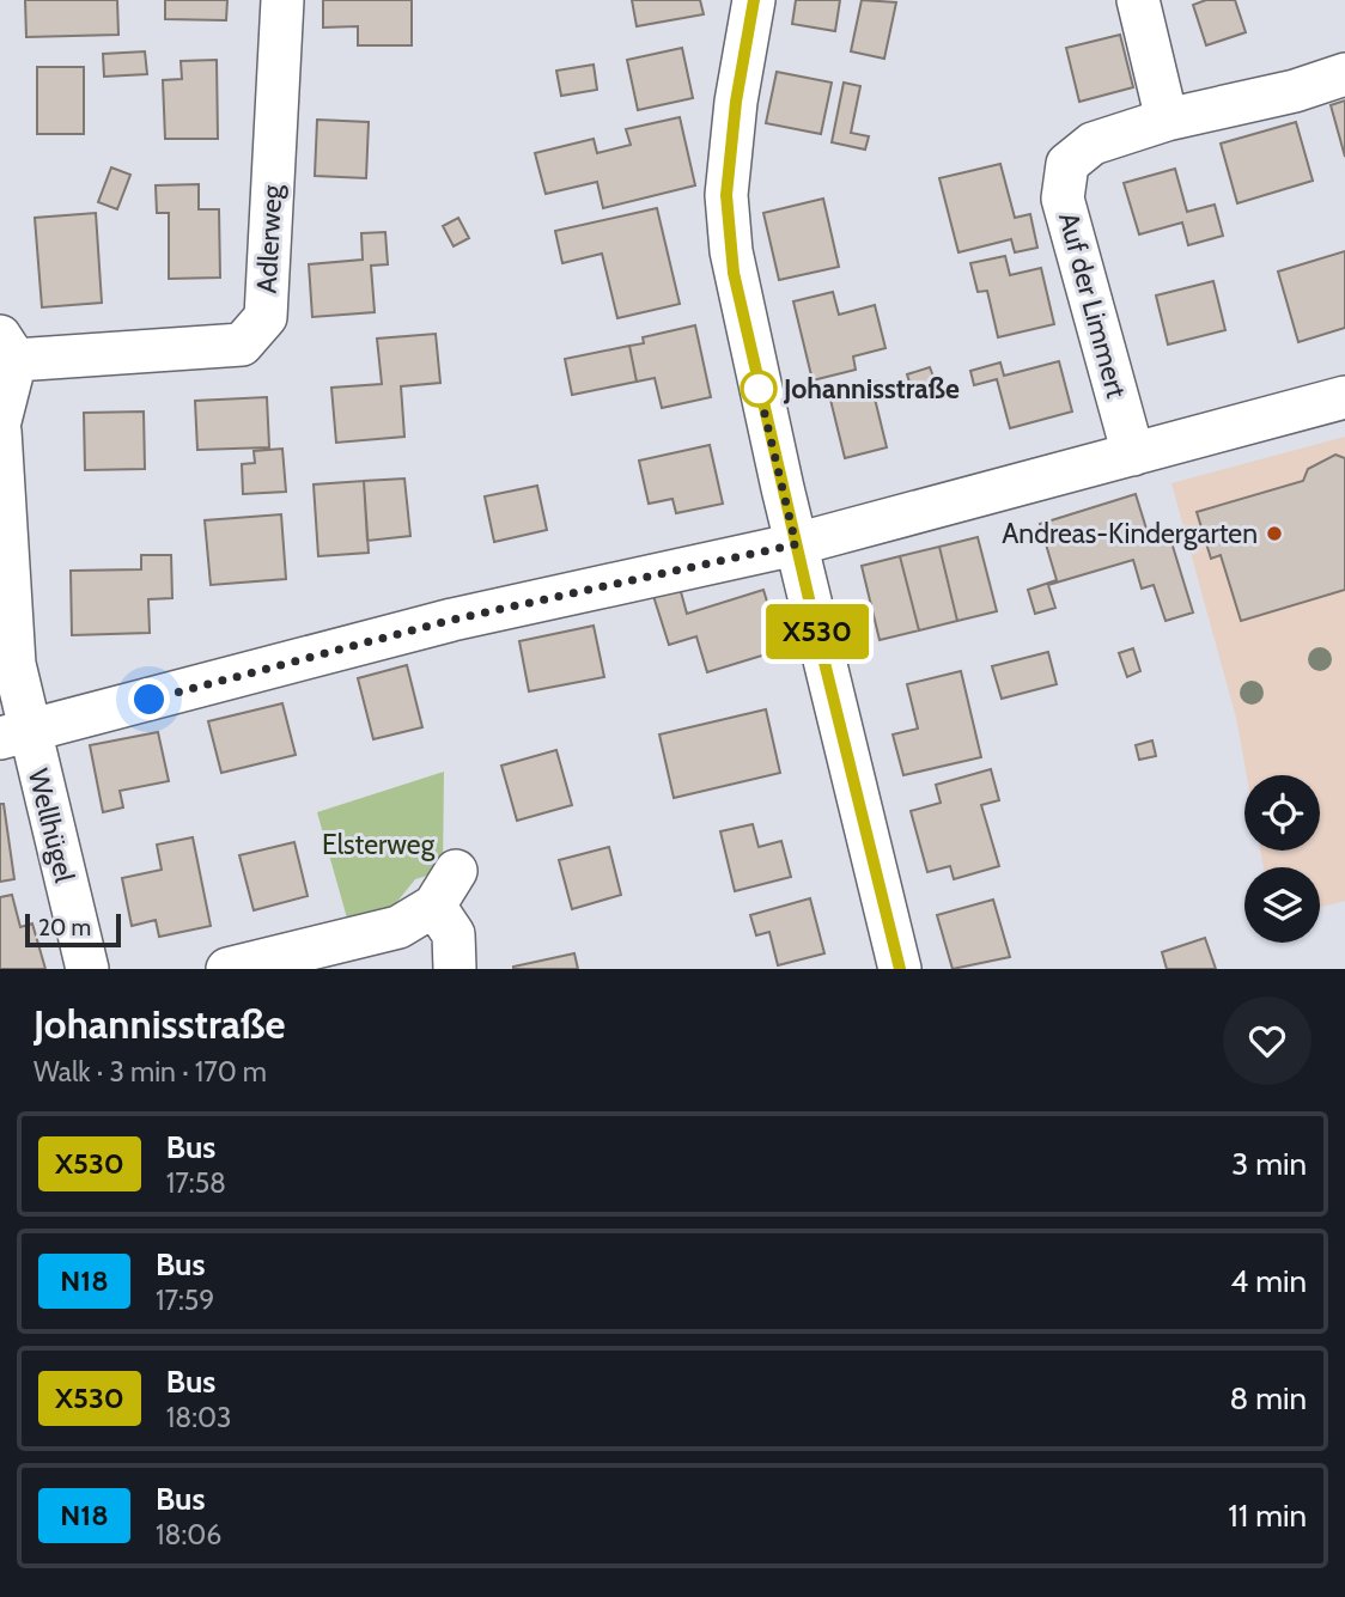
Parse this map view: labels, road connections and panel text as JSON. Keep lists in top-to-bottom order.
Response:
{
  "streets": {
    "street": ["Adlerweg", "Auf der Limmert", "Wellhügel"]
  },
  "parks": ["Elsterweg"],
  "places": ["Johannisstraße", "Andreas-Kindergarten"],
  "lines": ["bus line X530"],
  "scale_bar": "20 m",
  "page": {
    "on_map": "X530",
    "scale": "20 m",
    "heading": ["Johannisstraße", "Walk · 3 min · 170 m"],
    "list": [
      {
        "mark": "X530",
        "name": "Bus",
        "note": "17:58",
        "value": "3 min"
      },
      {
        "mark": "N18",
        "name": "Bus",
        "note": "17:59",
        "value": "4 min"
      },
      {
        "mark": "X530",
        "name": "Bus",
        "note": "18:03",
        "value": "8 min"
      },
      {
        "mark": "N18",
        "name": "Bus",
        "note": "18:06",
        "value": "11 min"
      }
    ]
  }
}
